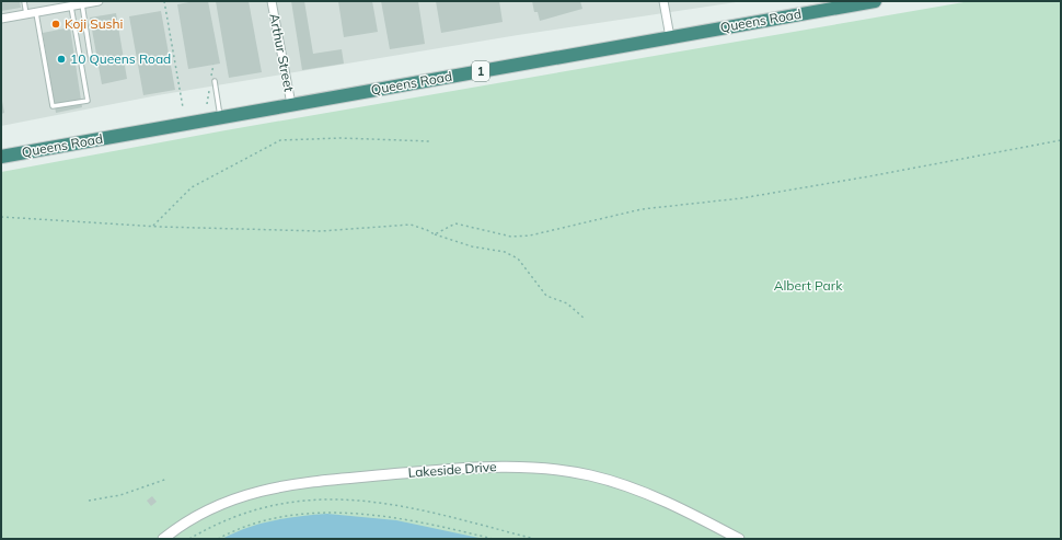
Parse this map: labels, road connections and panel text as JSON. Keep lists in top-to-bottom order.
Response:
{
  "streets": {
    "highway": ["Queens Road", "1"],
    "street": ["Arthur Street", "Lakeside Drive"]
  },
  "crossings": [
    ["Queens Road", "Arthur Street"]
  ],
  "parks": ["Albert Park"],
  "places": ["Koji Sushi", "10 Queens Road"]
}
